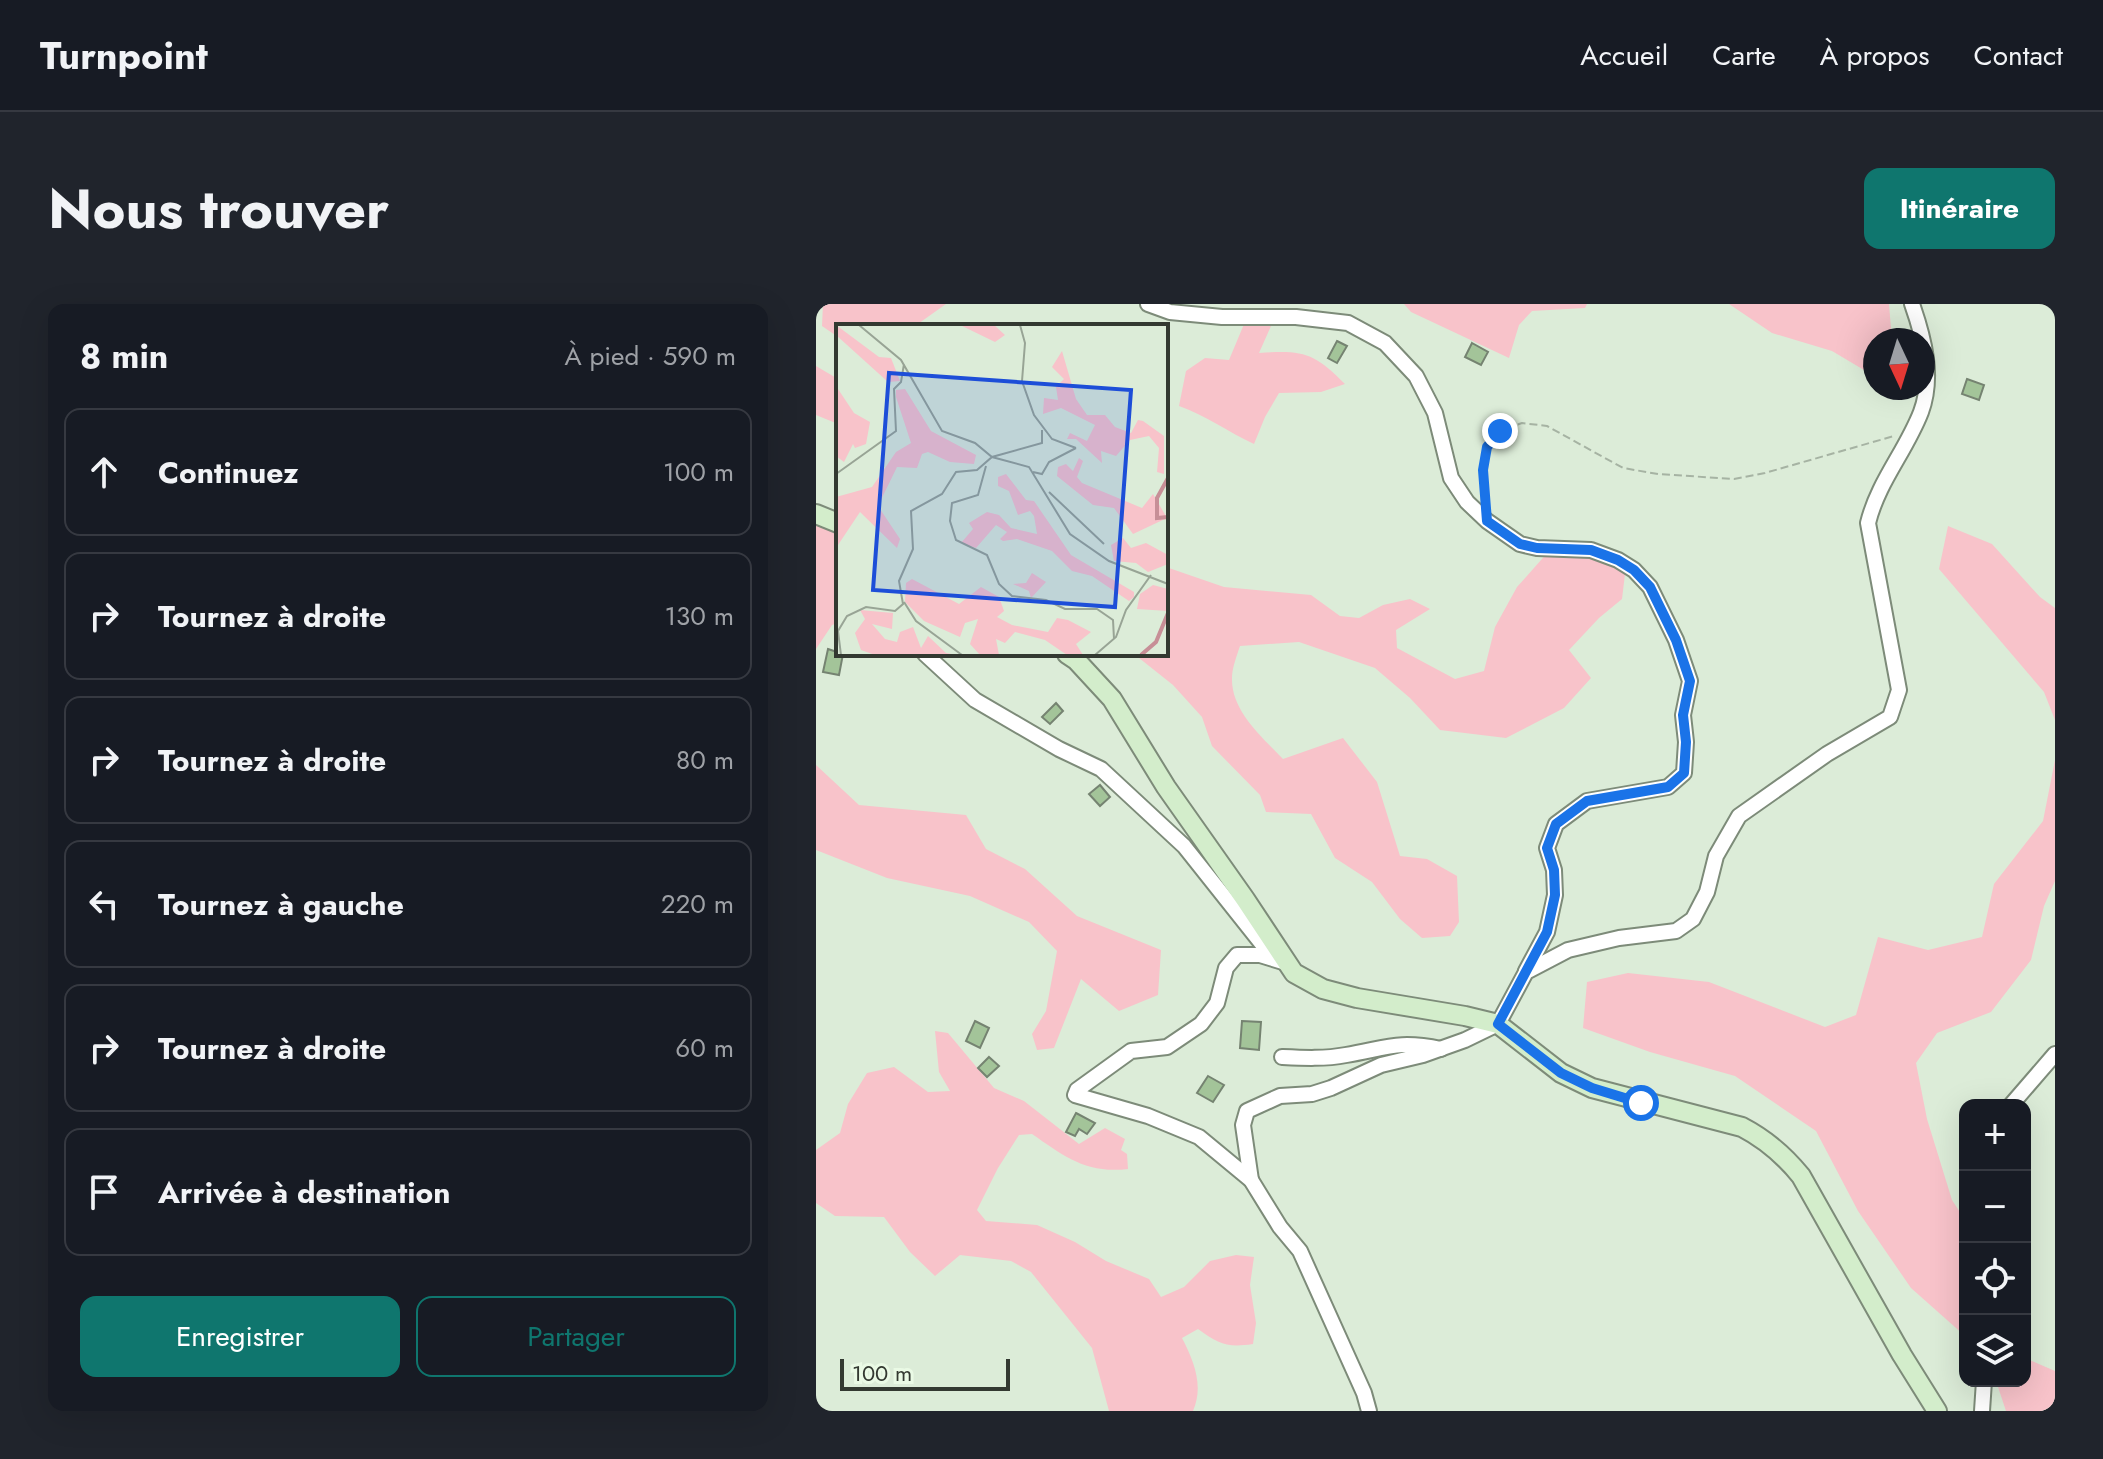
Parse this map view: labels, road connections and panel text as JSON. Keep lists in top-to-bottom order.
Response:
{
  "scale_bar": "100 m",
  "north": "bottom",
  "page": {
    "header": "Turnpoint",
    "nav": [
      "Accueil",
      "Carte",
      "À propos",
      "Contact"
    ],
    "title": "Nous trouver",
    "buttons": [
      "Itinéraire",
      ["Enregistrer", "Partager"]
    ],
    "heading": ["8 min", "À pied · 590 m"],
    "list": [
      ["Continuez", "100 m"],
      ["Tournez à droite", "130 m"],
      ["Tournez à droite", "80 m"],
      ["Tournez à gauche", "220 m"],
      ["Tournez à droite", "60 m"],
      "Arrivée à destination"
    ],
    "map_buttons": ["+", "−"],
    "scale": "100 m"
  }
}
